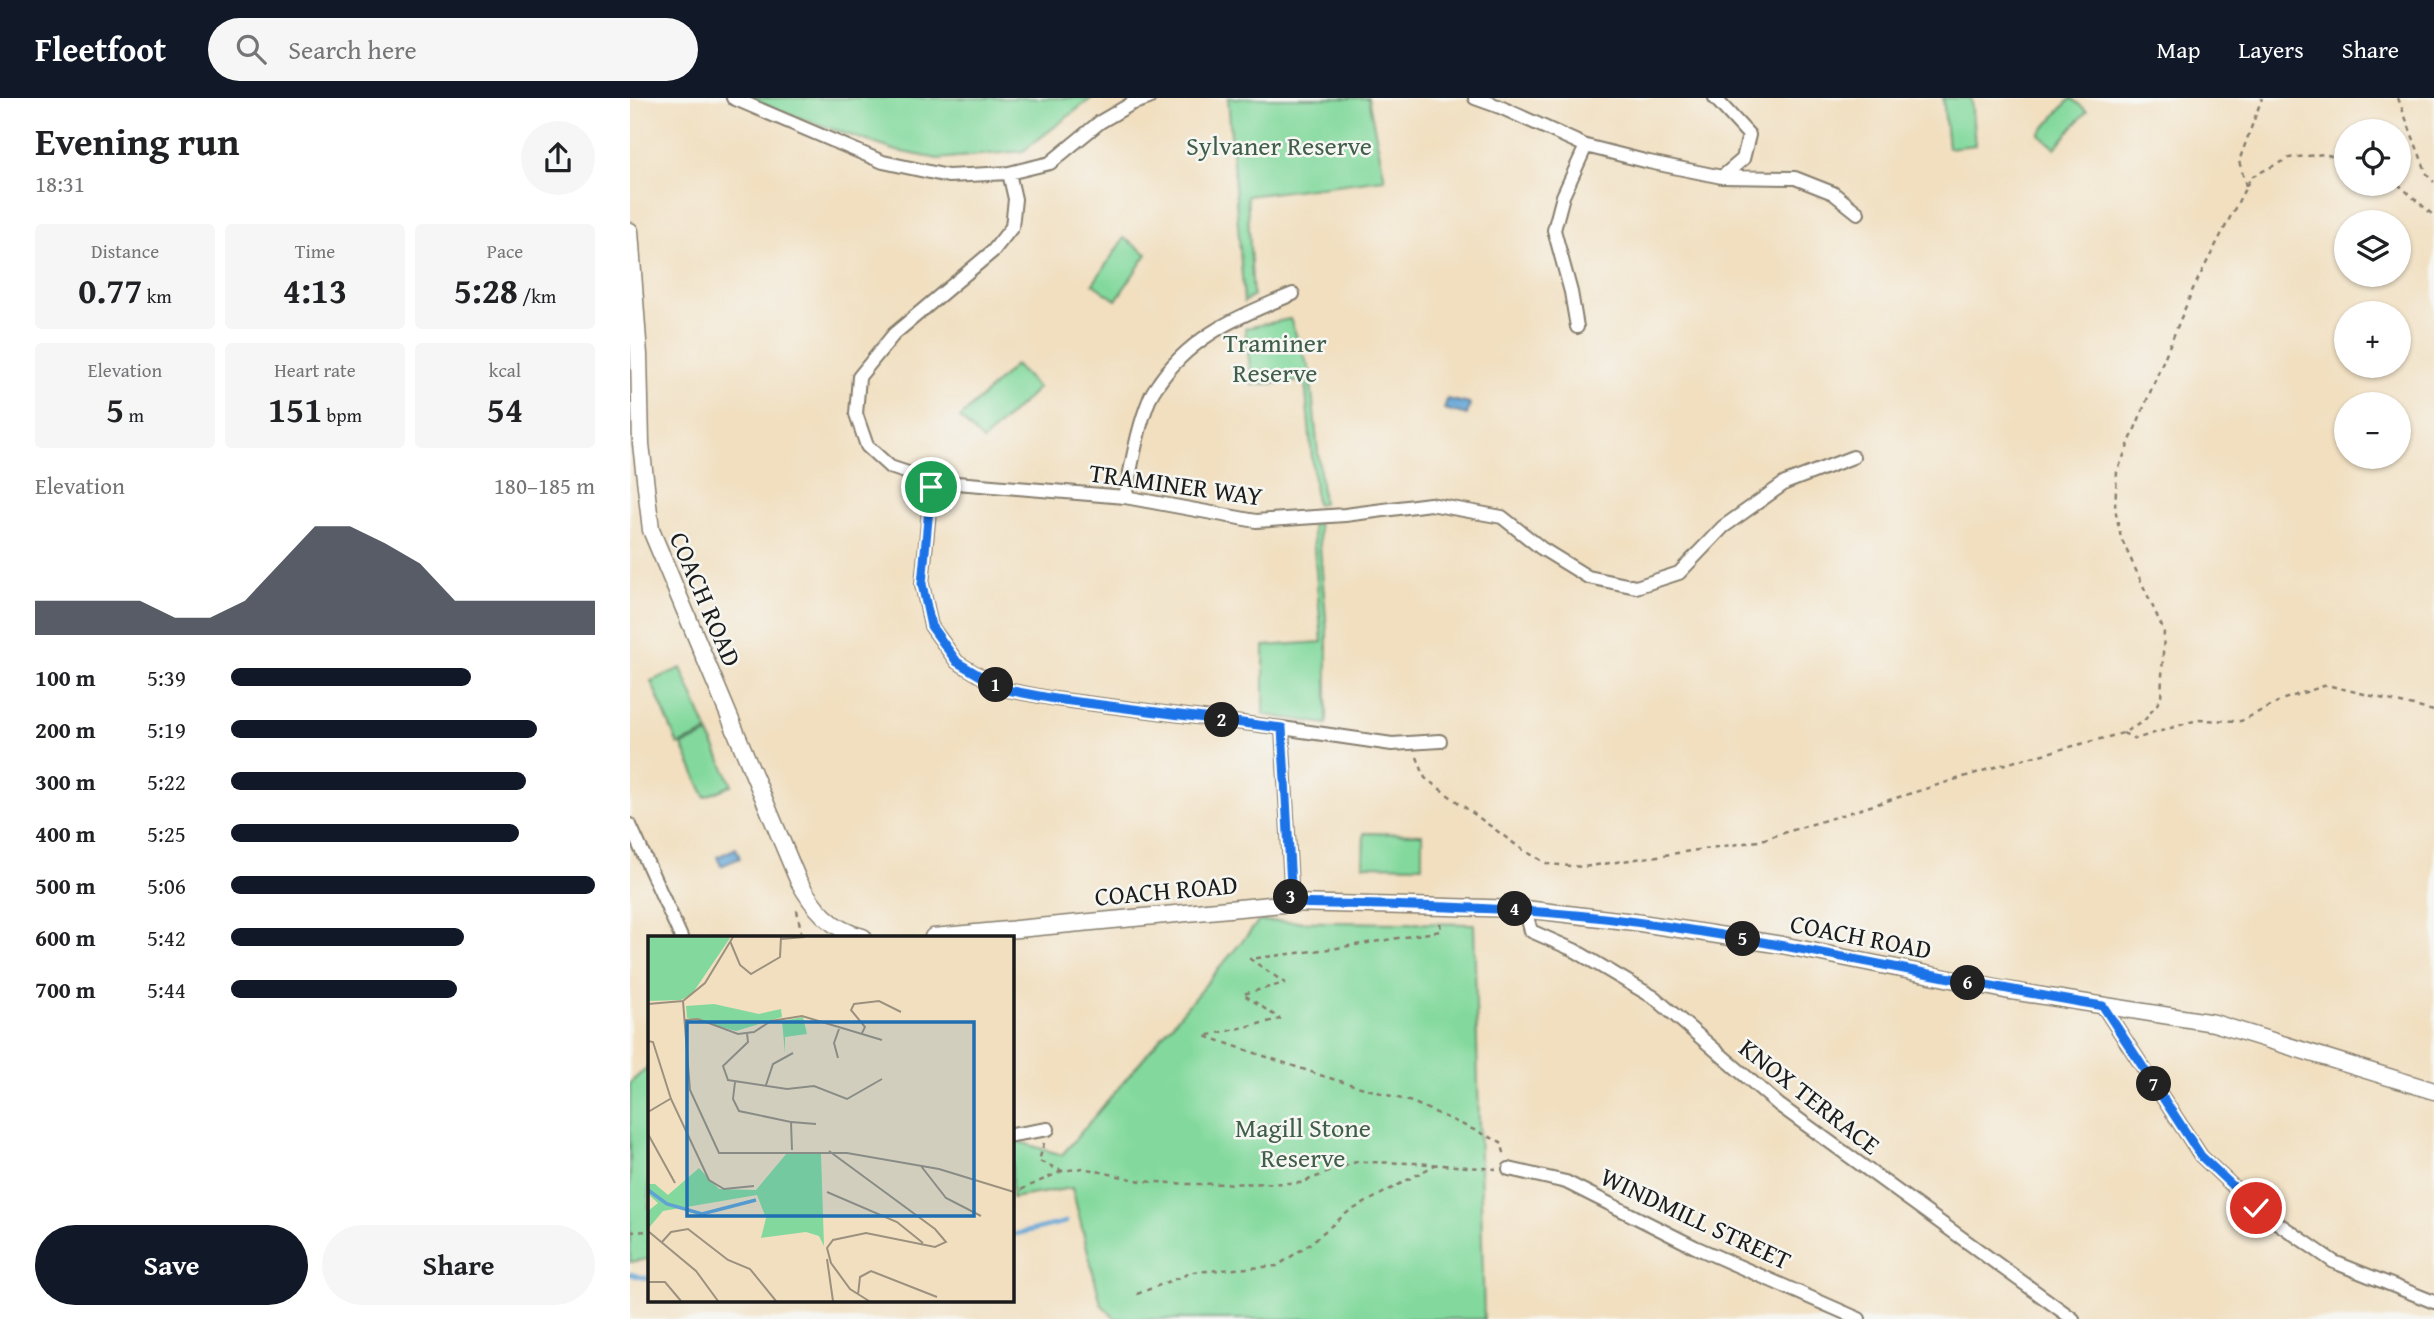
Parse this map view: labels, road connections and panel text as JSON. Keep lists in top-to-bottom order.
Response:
{
  "streets": {
    "street": [
      "TRAMINER WAY",
      "COACH ROAD",
      "KNOX TERRACE",
      "WINDMILL STREET"
    ]
  },
  "crossings": [
    ["COACH ROAD", "KNOX TERRACE"]
  ],
  "parks": ["Sylvaner Reserve", "Traminer Reserve", "Magill Stone Reserve"],
  "page": {
    "header": "Fleetfoot",
    "search": "Search here",
    "nav": ["Map", "Layers", "Share"],
    "heading": ["Evening run", "18:31"],
    "map_buttons": ["+", "−"],
    "stats": [
      ["Distance", "0.77 km"],
      ["Time", "4:13"],
      ["Pace", "5:28 /km"],
      ["Elevation", "5 m"],
      ["Heart rate", "151 bpm"],
      ["kcal", "54"]
    ],
    "chart": ["Elevation", "180–185 m"],
    "list": [
      {
        "name": "100 m",
        "note": "5:39"
      },
      {
        "name": "200 m",
        "note": "5:19"
      },
      {
        "name": "300 m",
        "note": "5:22"
      },
      {
        "name": "400 m",
        "note": "5:25"
      },
      {
        "name": "500 m",
        "note": "5:06"
      },
      {
        "name": "600 m",
        "note": "5:42"
      },
      {
        "name": "700 m",
        "note": "5:44"
      }
    ],
    "pins": [
      "1",
      "2",
      "3",
      "4",
      "5",
      "6",
      "7"
    ],
    "buttons": ["Save", "Share"]
  }
}
